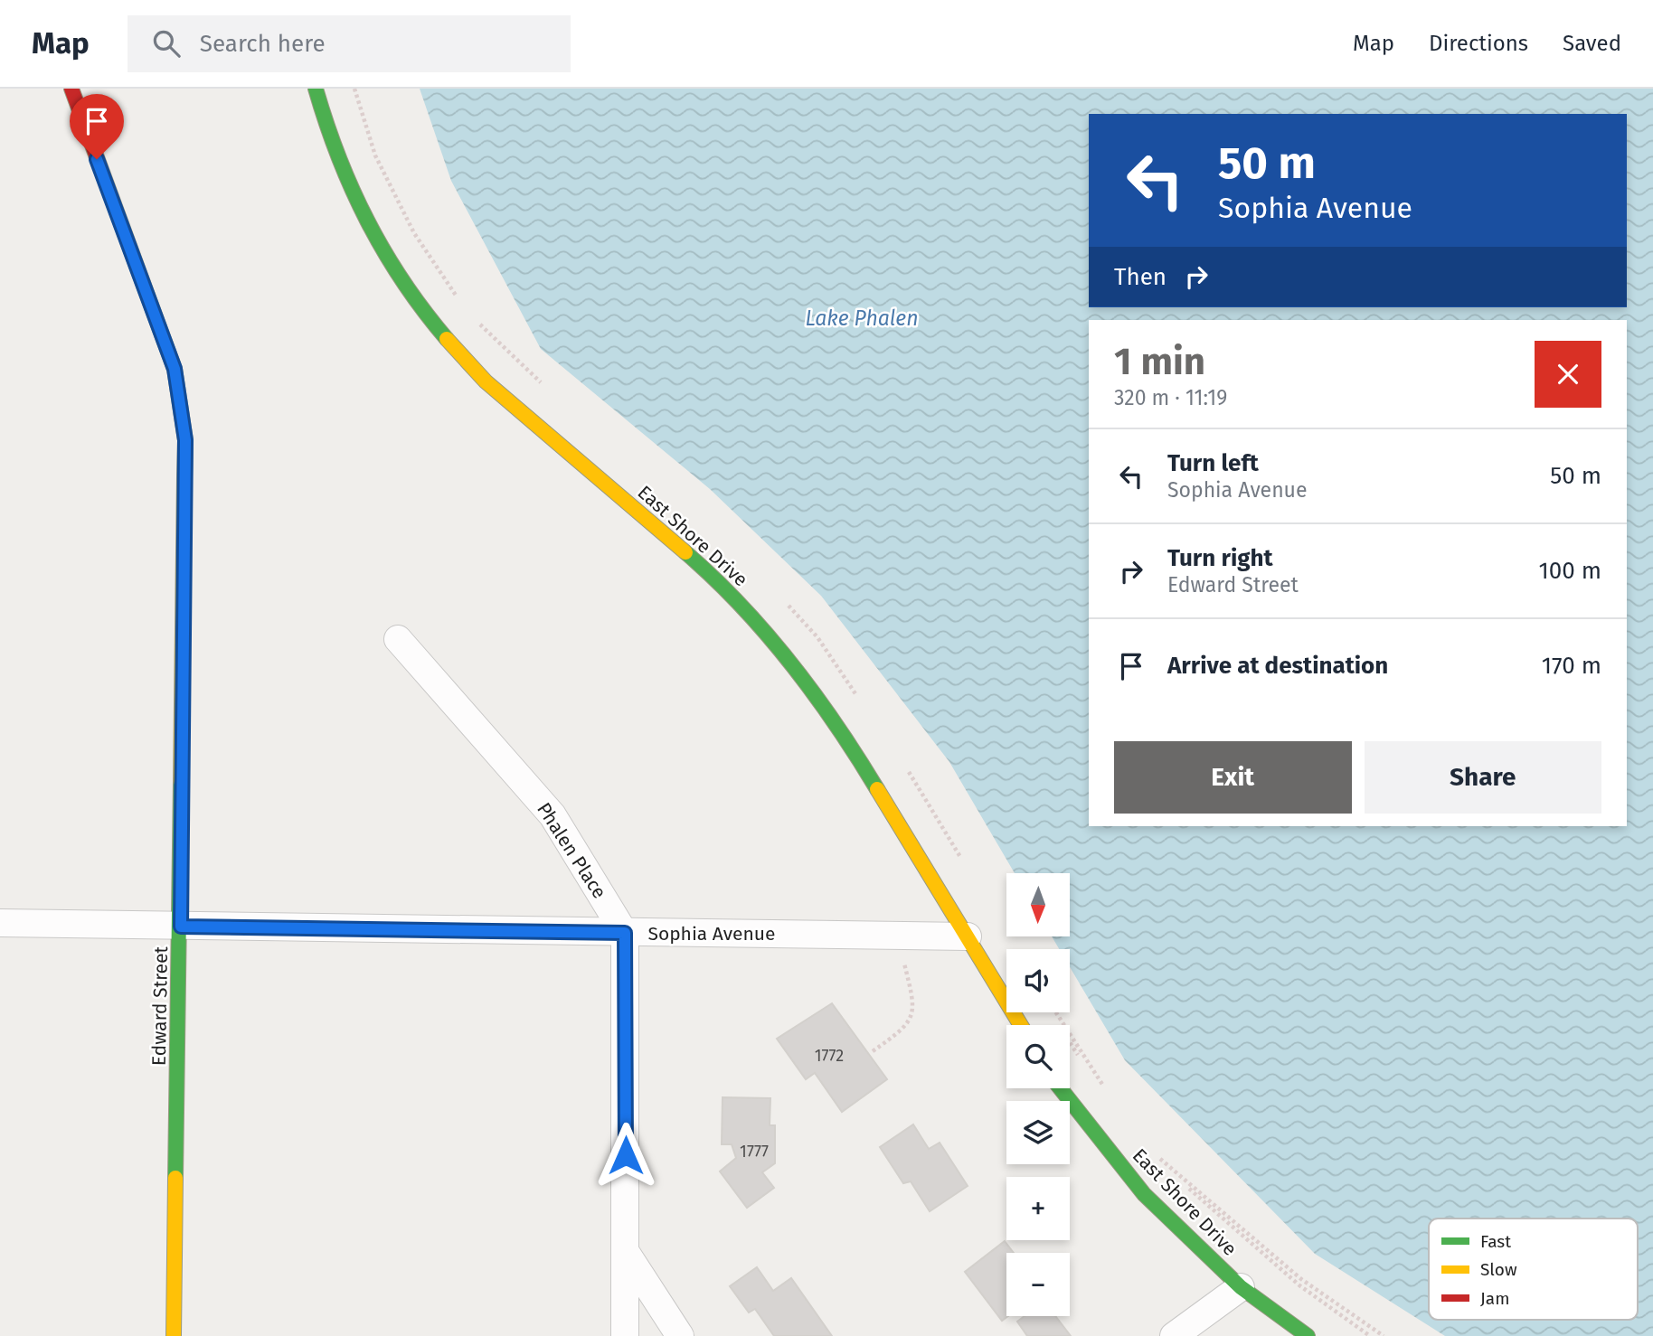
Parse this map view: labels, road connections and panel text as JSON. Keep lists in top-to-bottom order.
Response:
{
  "streets": {
    "street": [
      "East Shore Drive",
      "Phalen Place",
      "Sophia Avenue",
      "Edward Street"
    ]
  },
  "crossings": [
    ["East Shore Drive", "Sophia Avenue"],
    ["Phalen Place", "Sophia Avenue"],
    ["Sophia Avenue", "Edward Street"]
  ],
  "water": ["Lake Phalen"],
  "house_numbers": ["1772", "1777"],
  "legend": ["Fast", "Slow", "Jam"],
  "north": "bottom",
  "page": {
    "header": "Map",
    "search": "Search here",
    "nav": ["Map", "Directions", "Saved"],
    "turn": ["50 m", "Sophia Avenue"],
    "then": "Then",
    "heading": ["1 min", "320 m · 11:19"],
    "list": [
      {
        "name": "Turn left",
        "note": "Sophia Avenue",
        "value": "50 m"
      },
      {
        "name": "Turn right",
        "note": "Edward Street",
        "value": "100 m"
      },
      {
        "name": "Arrive at destination",
        "value": "170 m"
      }
    ],
    "buttons": ["Exit", "Share"],
    "map_buttons": ["+", "−"]
  }
}
